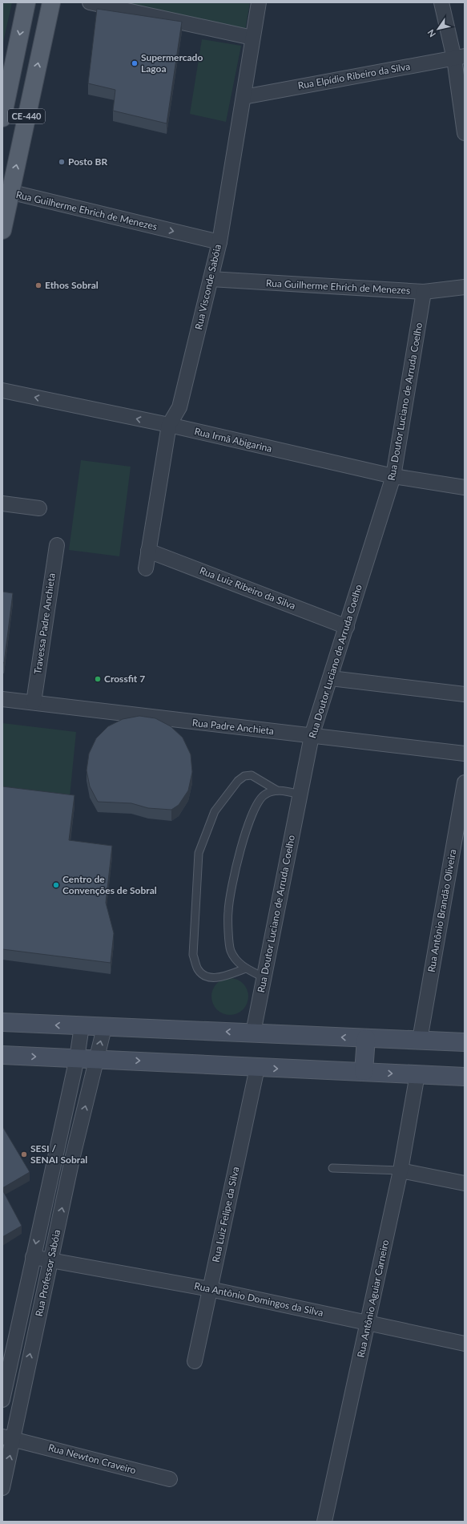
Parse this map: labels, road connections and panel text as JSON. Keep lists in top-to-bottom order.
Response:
{
  "streets": {
    "main road": ["CE-440"],
    "street": [
      "Rua Elpídio Ribeiro da Silva",
      "Rua Guilherme Ehrich de Menezes",
      "Rua Visconde Sabóia",
      "Rua Doutor Luciano de Arruda Coelho",
      "Rua Irmã Abigarina",
      "Rua Luiz Ribeiro da Silva",
      "Travessa Padre Anchieta",
      "Rua Padre Anchieta",
      "Rua Antônio Brandão Oliveira",
      "Rua Luiz Felipe da Silva",
      "Rua Professor Sabóia",
      "Rua Antônio Aguiar Carneiro",
      "Rua Antônio Domingos da Silva",
      "Rua Newton Craveiro"
    ]
  },
  "crossings": [
    ["Rua Elpídio Ribeiro da Silva", "Rua Visconde Sabóia"],
    ["CE-440", "Rua Guilherme Ehrich de Menezes"],
    ["Rua Guilherme Ehrich de Menezes", "Rua Visconde Sabóia"],
    ["Rua Guilherme Ehrich de Menezes", "Rua Doutor Luciano de Arruda Coelho"],
    ["Rua Visconde Sabóia", "Rua Irmã Abigarina"],
    ["Rua Visconde Sabóia", "Rua Luiz Ribeiro da Silva"],
    ["Rua Doutor Luciano de Arruda Coelho", "Rua Irmã Abigarina"],
    ["Rua Doutor Luciano de Arruda Coelho", "Rua Luiz Ribeiro da Silva"],
    ["Rua Doutor Luciano de Arruda Coelho", "Rua Padre Anchieta"],
    ["Travessa Padre Anchieta", "Rua Padre Anchieta"],
    ["Rua Luiz Felipe da Silva", "Rua Antônio Domingos da Silva"],
    ["Rua Professor Sabóia", "Rua Antônio Domingos da Silva"],
    ["Rua Professor Sabóia", "Rua Newton Craveiro"],
    ["Rua Antônio Aguiar Carneiro", "Rua Antônio Domingos da Silva"]
  ],
  "one_way": ["Rua Guilherme Ehrich de Menezes", "Rua Irmã Abigarina"],
  "places": [
    "Supermercado Lagoa",
    "Posto BR",
    "Ethos Sobral",
    "Crossfit 7",
    "Centro de Convenções de Sobral",
    "SESI / SENAI Sobral"
  ],
  "north": "bottom left"
}
